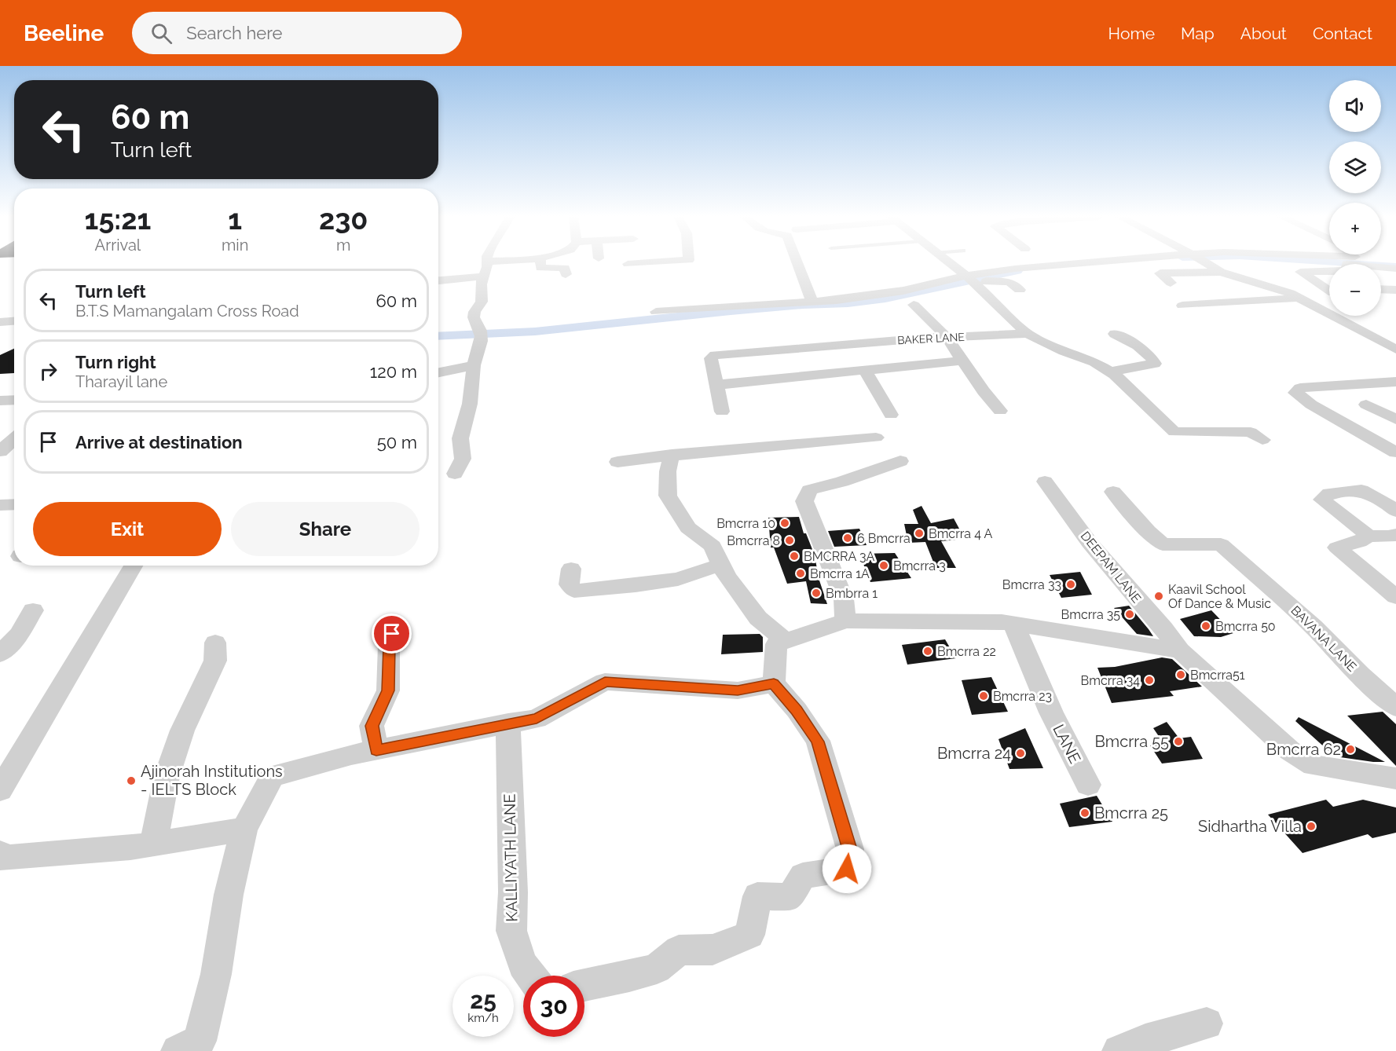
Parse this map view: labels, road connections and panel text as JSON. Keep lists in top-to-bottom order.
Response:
{
  "streets": {
    "street": [
      "BAKER LANE",
      "DEEPAM LANE",
      "BAVANA LANE",
      "LANE",
      "KALLIYATH LANE"
    ]
  },
  "places": [
    "Bmcrra 10",
    "Bmcrra 4 A",
    "6 Bmcrra",
    "Bmcrra 8",
    "BMCRRA 3A",
    "Bmcrra 3",
    "Bmcrra 1A",
    "Bmcrra 33",
    "Bmbrra 1",
    "Kaavil School Of Dance & Music",
    "Bmcrra 35",
    "Bmcrra 50",
    "Bmcrra 22",
    "Bmcrra51",
    "Bmcrra 34",
    "Bmcrra 23",
    "Bmcrra 55",
    "Bmcrra 62",
    "Bmcrra 24",
    "Ajinorah Institutions - IELTS Block",
    "Bmcrra 25",
    "Sidhartha Villa"
  ],
  "page": {
    "header": "Beeline",
    "search": "Search here",
    "nav": [
      "Home",
      "Map",
      "About",
      "Contact"
    ],
    "map_buttons": ["+", "−"],
    "turn": ["60 m", "Turn left"],
    "eta": [
      "15:21",
      "Arrival",
      "1",
      "min",
      "230",
      "m"
    ],
    "list": [
      {
        "name": "Turn left",
        "note": "B.T.S Mamangalam Cross Road",
        "value": "60 m"
      },
      {
        "name": "Turn right",
        "note": "Tharayil lane",
        "value": "120 m"
      },
      {
        "name": "Arrive at destination",
        "value": "50 m"
      }
    ],
    "buttons": ["Exit", "Share"],
    "speed": "25 km/h",
    "limit": "30"
  }
}
